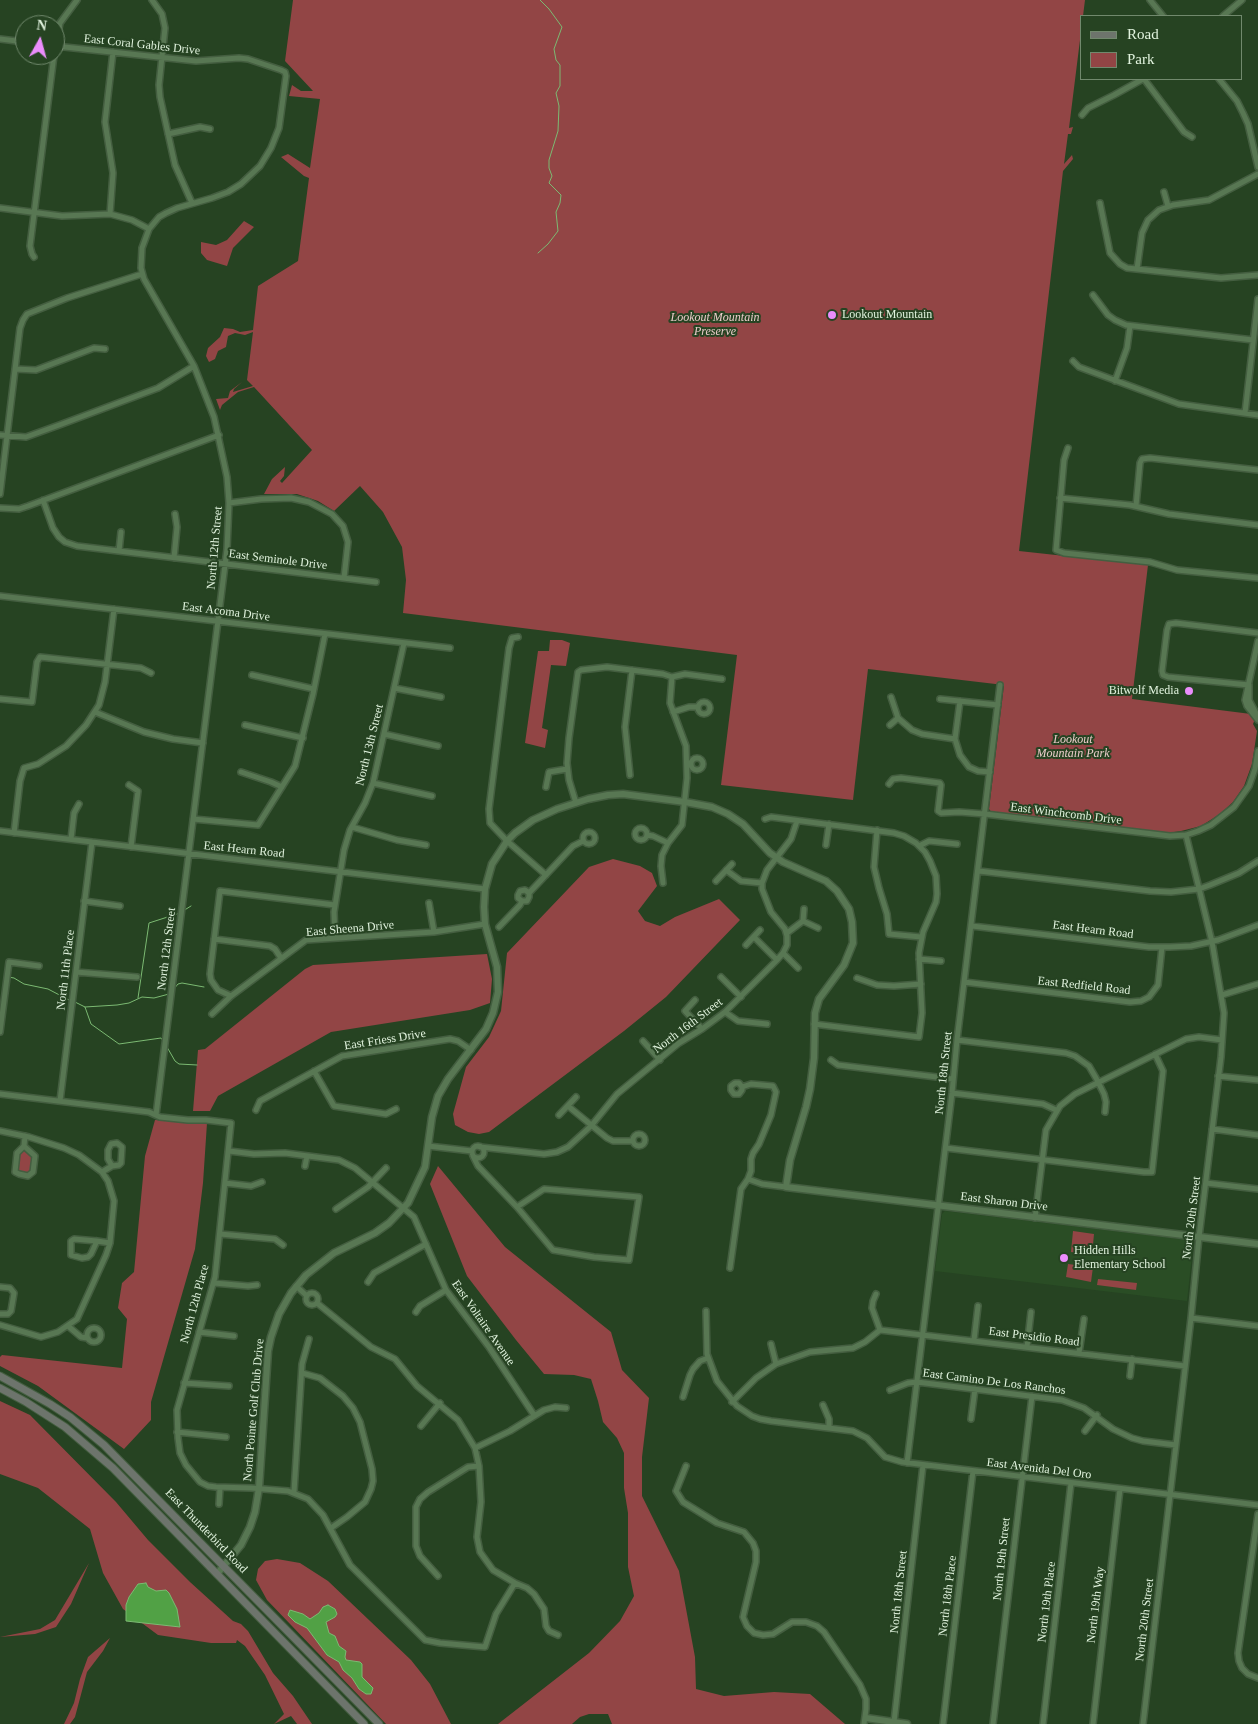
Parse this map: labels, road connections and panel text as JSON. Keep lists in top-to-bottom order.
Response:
{
  "streets": {
    "main road": ["East Thunderbird Road"],
    "street": [
      "East Coral Gables Drive",
      "North 12th Street",
      "East Seminole Drive",
      "East Acoma Drive",
      "North 13th Street",
      "East Winchcomb Drive",
      "East Hearn Road",
      "East Sheena Drive",
      "North 11th Place",
      "East Redfield Road",
      "North 16th Street",
      "East Friess Drive",
      "North 18th Street",
      "East Sharon Drive",
      "North 20th Street",
      "North 12th Place",
      "East Voltaire Avenue",
      "East Presidio Road",
      "East Camino De Los Ranchos",
      "North Pointe Golf Club Drive",
      "East Avenida Del Oro",
      "North 19th Street",
      "North 18th Place",
      "North 19th Place",
      "North 19th Way"
    ]
  },
  "crossings": [
    ["North 12th Street", "East Seminole Drive"],
    ["North 12th Street", "East Acoma Drive"],
    ["North 12th Street", "East Hearn Road"],
    ["North 12th Street", "North 12th Place"],
    ["East Acoma Drive", "North 13th Street"],
    ["North 13th Street", "East Hearn Road"],
    ["North 13th Street", "East Sheena Drive"],
    ["East Winchcomb Drive", "North 18th Street"],
    ["East Winchcomb Drive", "North 20th Street"],
    ["East Hearn Road", "North 11th Place"],
    ["East Hearn Road", "East Redfield Road"],
    ["East Hearn Road", "North 18th Street"],
    ["East Hearn Road", "North 20th Street"],
    ["East Hearn Road", "North Pointe Golf Club Drive"],
    ["East Sheena Drive", "North Pointe Golf Club Drive"],
    ["East Redfield Road", "North 18th Street"],
    ["East Friess Drive", "North Pointe Golf Club Drive"],
    ["North 18th Street", "East Sharon Drive"],
    ["North 18th Street", "East Presidio Road"],
    ["North 18th Street", "East Camino De Los Ranchos"],
    ["North 18th Street", "East Avenida Del Oro"],
    ["East Sharon Drive", "North 20th Street"],
    ["North 20th Street", "East Presidio Road"],
    ["North 20th Street", "East Camino De Los Ranchos"],
    ["North 20th Street", "East Avenida Del Oro"],
    ["North 12th Place", "East Voltaire Avenue"],
    ["East Voltaire Avenue", "North Pointe Golf Club Drive"],
    ["East Camino De Los Ranchos", "North 19th Street"],
    ["North Pointe Golf Club Drive", "East Thunderbird Road"],
    ["East Avenida Del Oro", "North 19th Street"],
    ["East Avenida Del Oro", "North 18th Place"],
    ["East Avenida Del Oro", "North 19th Place"],
    ["East Avenida Del Oro", "North 19th Way"]
  ],
  "parks": ["Lookout Mountain Preserve", "Lookout Mountain Park"],
  "places": ["Lookout Mountain", "Bitwolf Media", "Hidden Hills Elementary School"],
  "legend": ["Road", "Park"],
  "north": "top"
}
